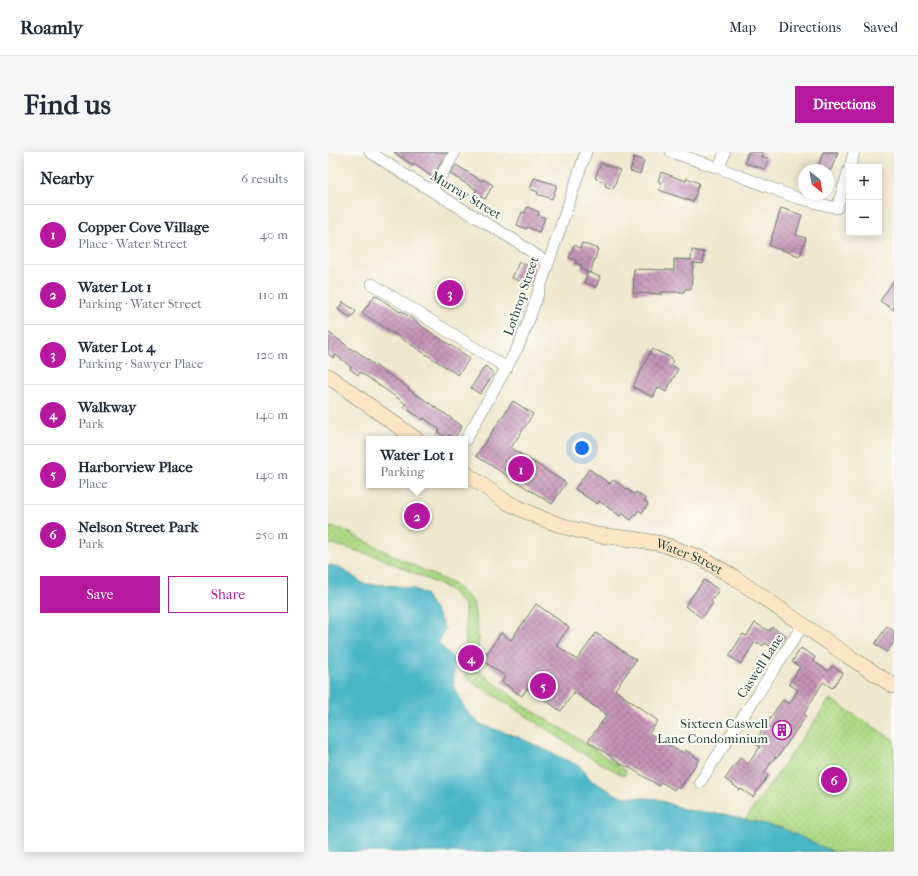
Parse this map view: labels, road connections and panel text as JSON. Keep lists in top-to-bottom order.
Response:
{
  "streets": {
    "main road": ["Water Street"],
    "street": ["Murray Street", "Lothrop Street", "Caswell Lane"]
  },
  "crossings": [
    ["Murray Street", "Lothrop Street"],
    ["Water Street", "Caswell Lane"]
  ],
  "places": {
    "building": ["Sixteen Caswell Lane Condominium"]
  },
  "north": "bottom right",
  "page": {
    "header": "Roamly",
    "nav": ["Map", "Directions", "Saved"],
    "buttons": [
      "Directions",
      ["Save", "Share"]
    ],
    "title": "Find us",
    "heading": ["Nearby", "6 results"],
    "map_buttons": ["+", "−"],
    "list": [
      {
        "mark": "1",
        "name": "Copper Cove Village",
        "note": "Place · Water Street",
        "value": "40 m"
      },
      {
        "mark": "2",
        "name": "Water Lot 1",
        "note": "Parking · Water Street",
        "value": "110 m"
      },
      {
        "mark": "3",
        "name": "Water Lot 4",
        "note": "Parking · Sawyer Place",
        "value": "120 m"
      },
      {
        "mark": "4",
        "name": "Walkway",
        "note": "Park",
        "value": "140 m"
      },
      {
        "mark": "5",
        "name": "Harborview Place",
        "note": "Place",
        "value": "140 m"
      },
      {
        "mark": "6",
        "name": "Nelson Street Park",
        "note": "Park",
        "value": "250 m"
      }
    ],
    "pins": [
      "3",
      "1",
      "2",
      "4",
      "5",
      "6"
    ],
    "popup": ["Water Lot 1", "Parking"]
  }
}
